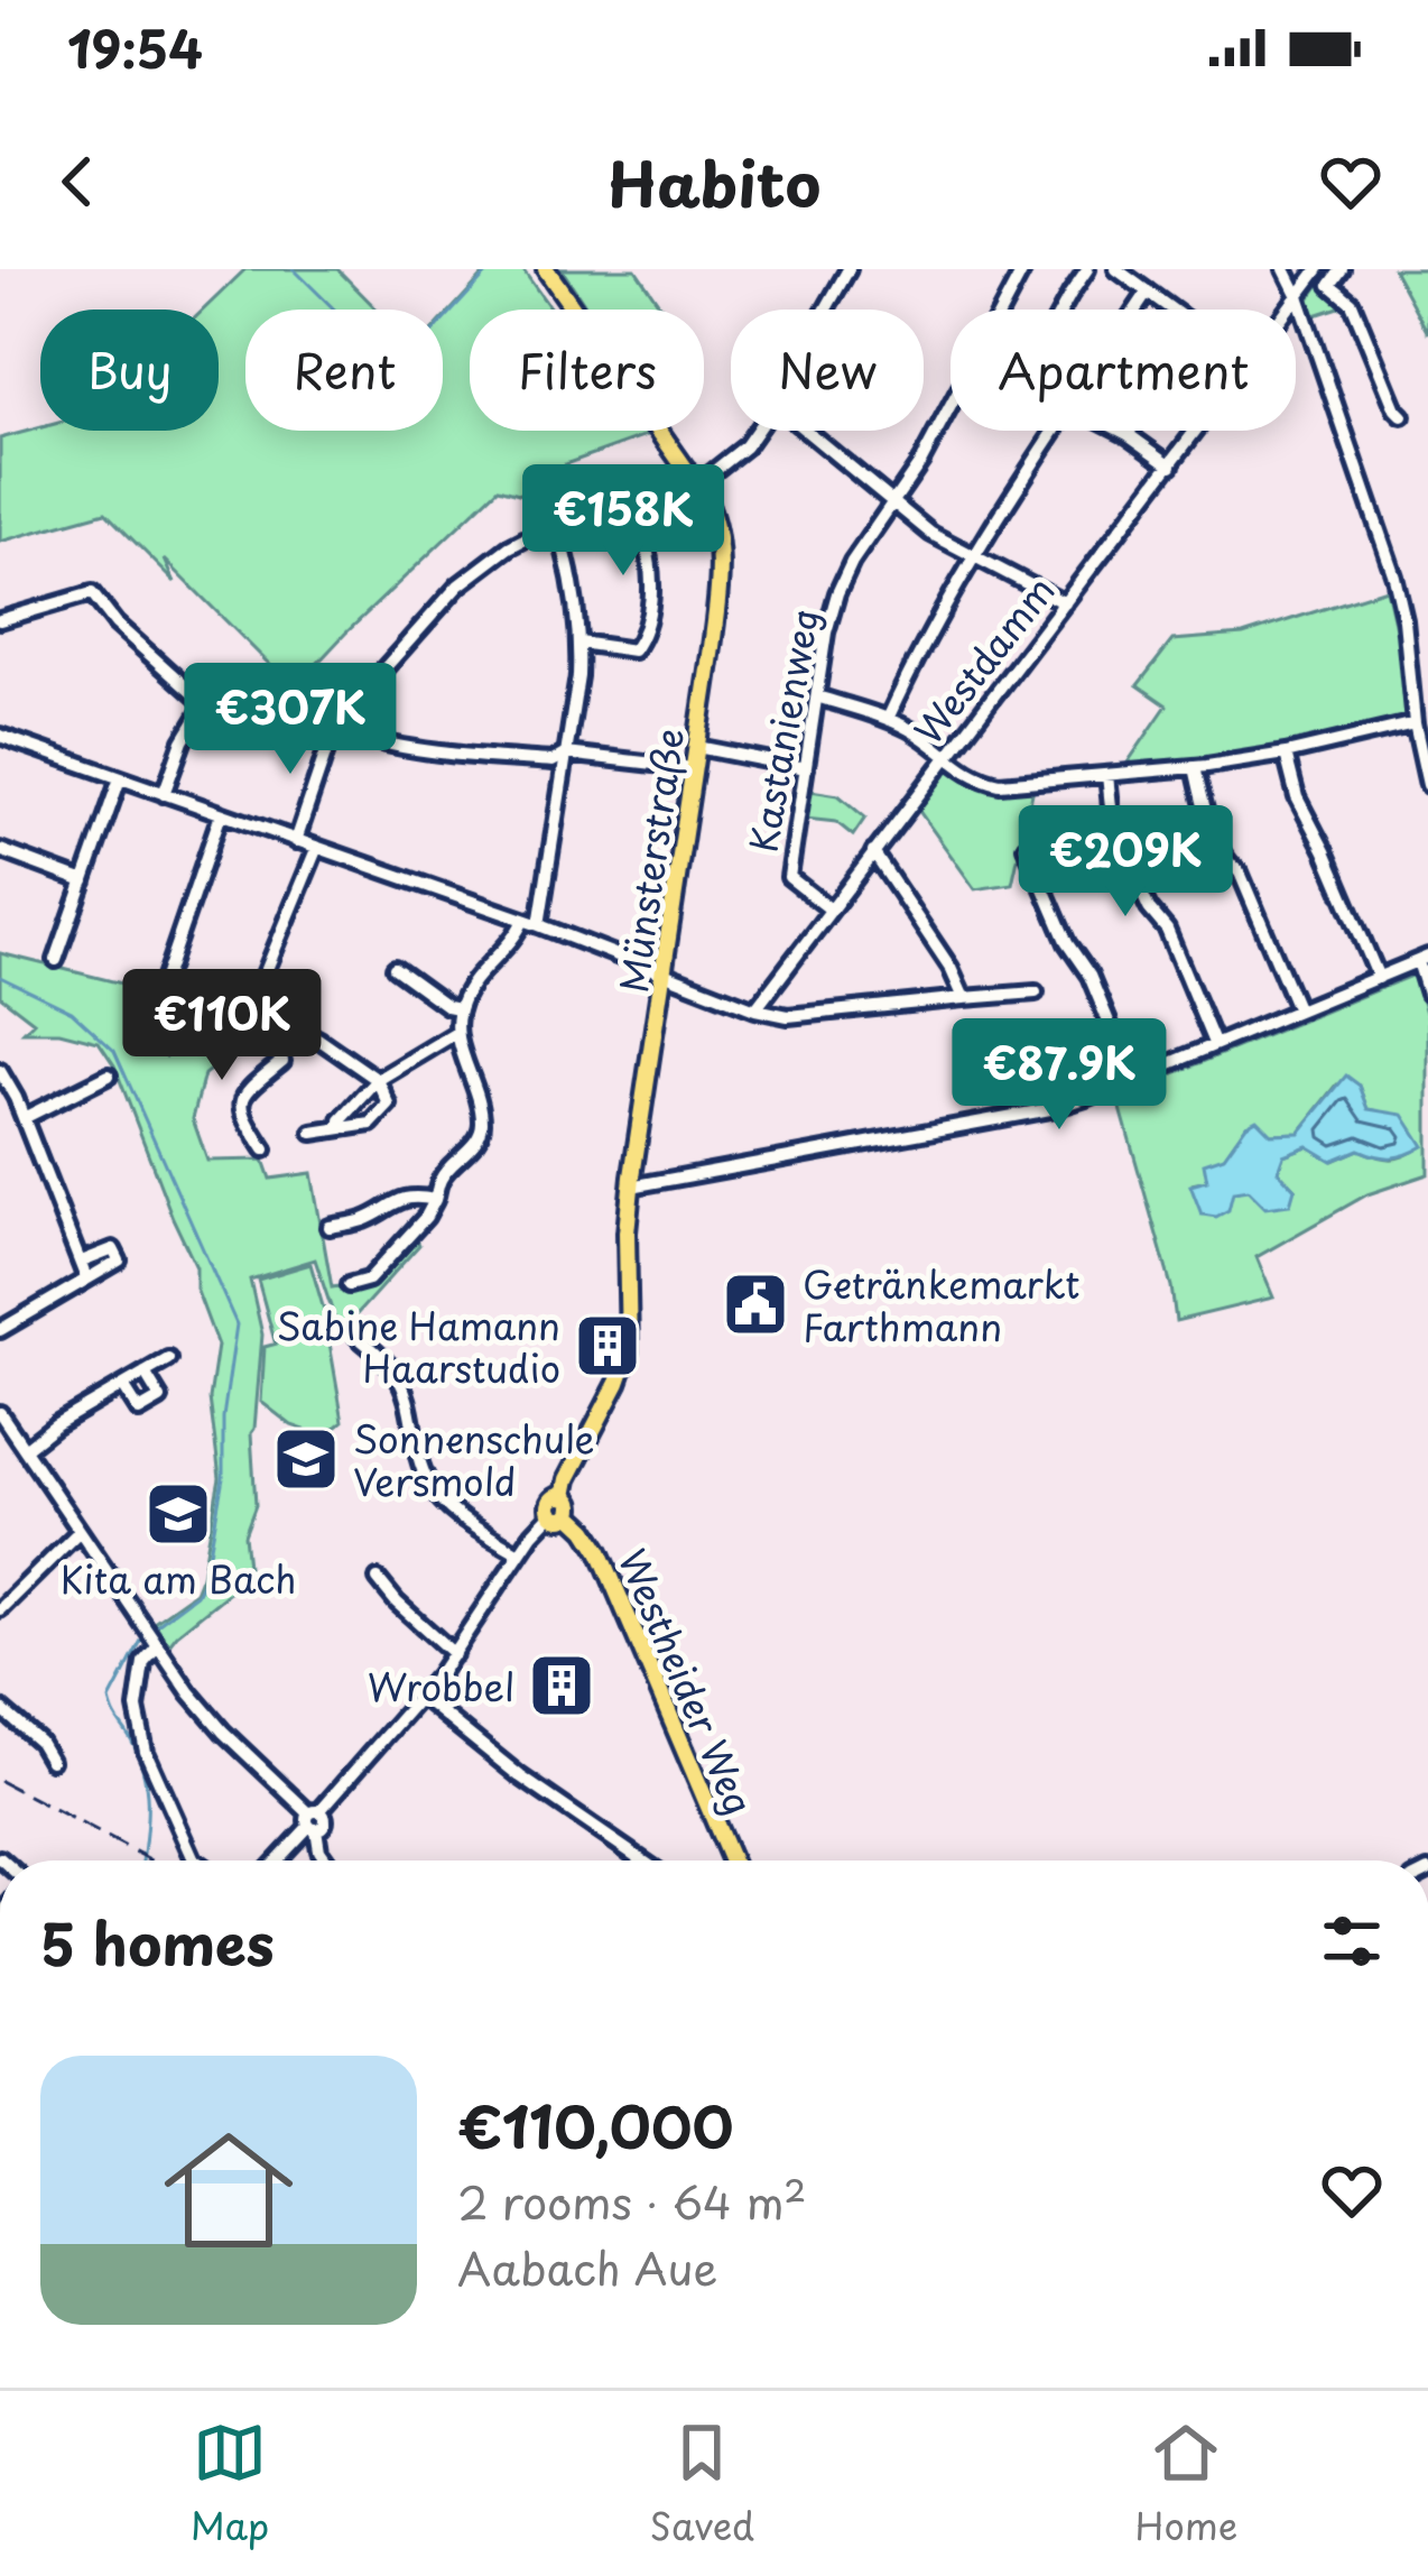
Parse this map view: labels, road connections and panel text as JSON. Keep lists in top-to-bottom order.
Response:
{
  "streets": {
    "main road": ["Münsterstraße", "Westheider Weg"],
    "street": ["Westdamm", "Kastanienweg"]
  },
  "crossings": [
    ["Westdamm", "Kastanienweg"],
    ["Münsterstraße", "Westheider Weg"]
  ],
  "places": {
    "public building": ["Getränkemarkt Farthmann"],
    "building": ["Sabine Hamann Haarstudio", "Wrobbel"],
    "school or university": ["Sonnenschule Versmold", "Kita am Bach"]
  },
  "page": {
    "status": "19:54",
    "header": "Habito",
    "chip": [
      "Buy",
      "Rent",
      "Filters",
      "New",
      "Apartment"
    ],
    "price": [
      "€158K",
      "€307K",
      "€209K",
      "€110K",
      "€87.9K"
    ],
    "heading": "5 homes",
    "list": [
      {
        "name": "€110,000",
        "note": "2 rooms · 64 m² · Aabach Aue"
      }
    ],
    "tabs": ["Map", "Saved", "Home"]
  }
}
